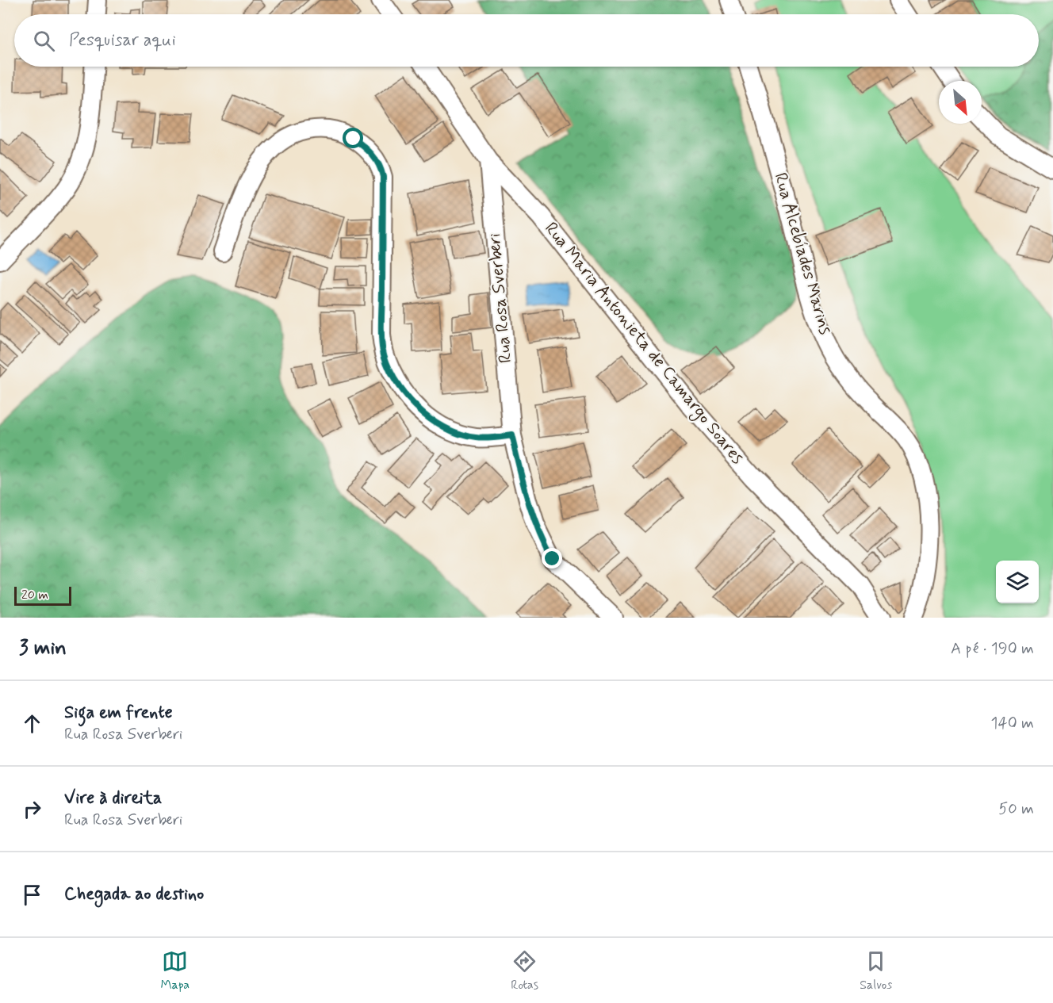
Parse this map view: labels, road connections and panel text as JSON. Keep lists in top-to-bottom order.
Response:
{
  "streets": {
    "street": ["Rua Alcebíades Marins", "Rua Rosa Sverberi", "Rua Maria Antonieta de Camargo Soares"]
  },
  "crossings": [
    ["Rua Rosa Sverberi", "Rua Maria Antonieta de Camargo Soares"]
  ],
  "scale_bar": "20 m",
  "north": "bottom right",
  "page": {
    "search": "Pesquisar aqui",
    "scale": "20 m",
    "heading": ["3 min", "A pé · 190 m"],
    "list": [
      ["Siga em frente", "Rua Rosa Sverberi", "140 m"],
      ["Vire à direita", "Rua Rosa Sverberi", "50 m"],
      "Chegada ao destino"
    ],
    "nav": ["Mapa", "Rotas", "Salvos"]
  }
}
